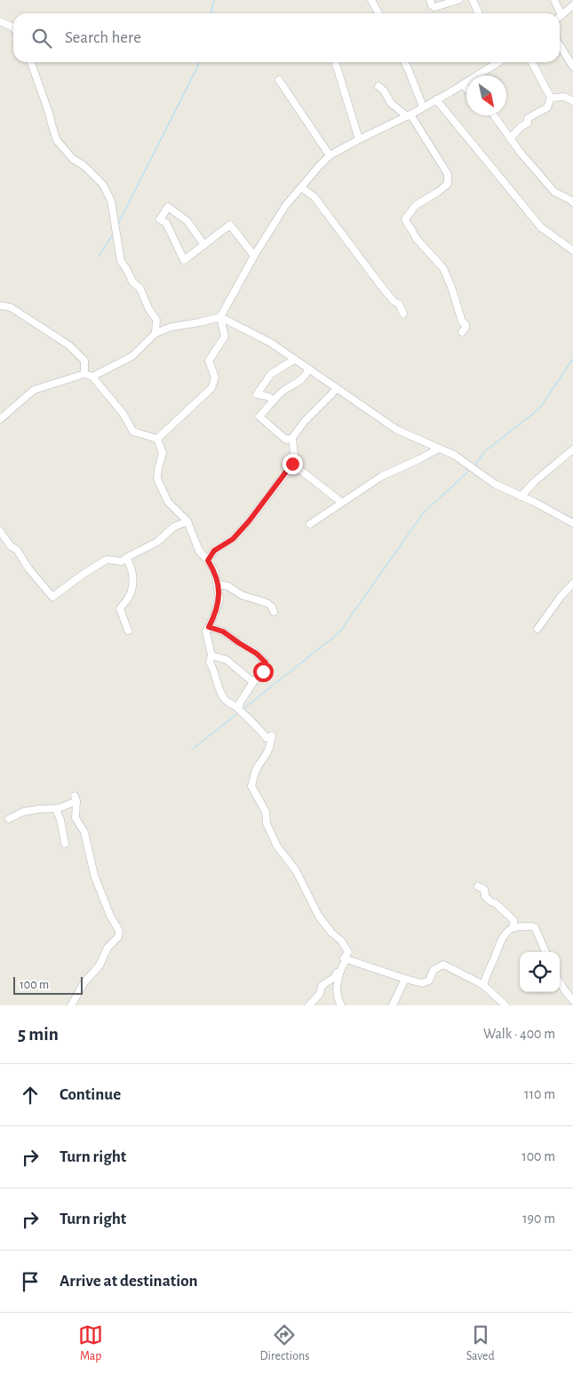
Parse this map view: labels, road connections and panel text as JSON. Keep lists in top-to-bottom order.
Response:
{
  "scale_bar": "100 m",
  "north": "bottom right",
  "page": {
    "search": "Search here",
    "scale": "100 m",
    "heading": ["5 min", "Walk · 400 m"],
    "list": [
      ["Continue", "110 m"],
      ["Turn right", "100 m"],
      ["Turn right", "190 m"],
      "Arrive at destination"
    ],
    "nav": ["Map", "Directions", "Saved"]
  }
}
